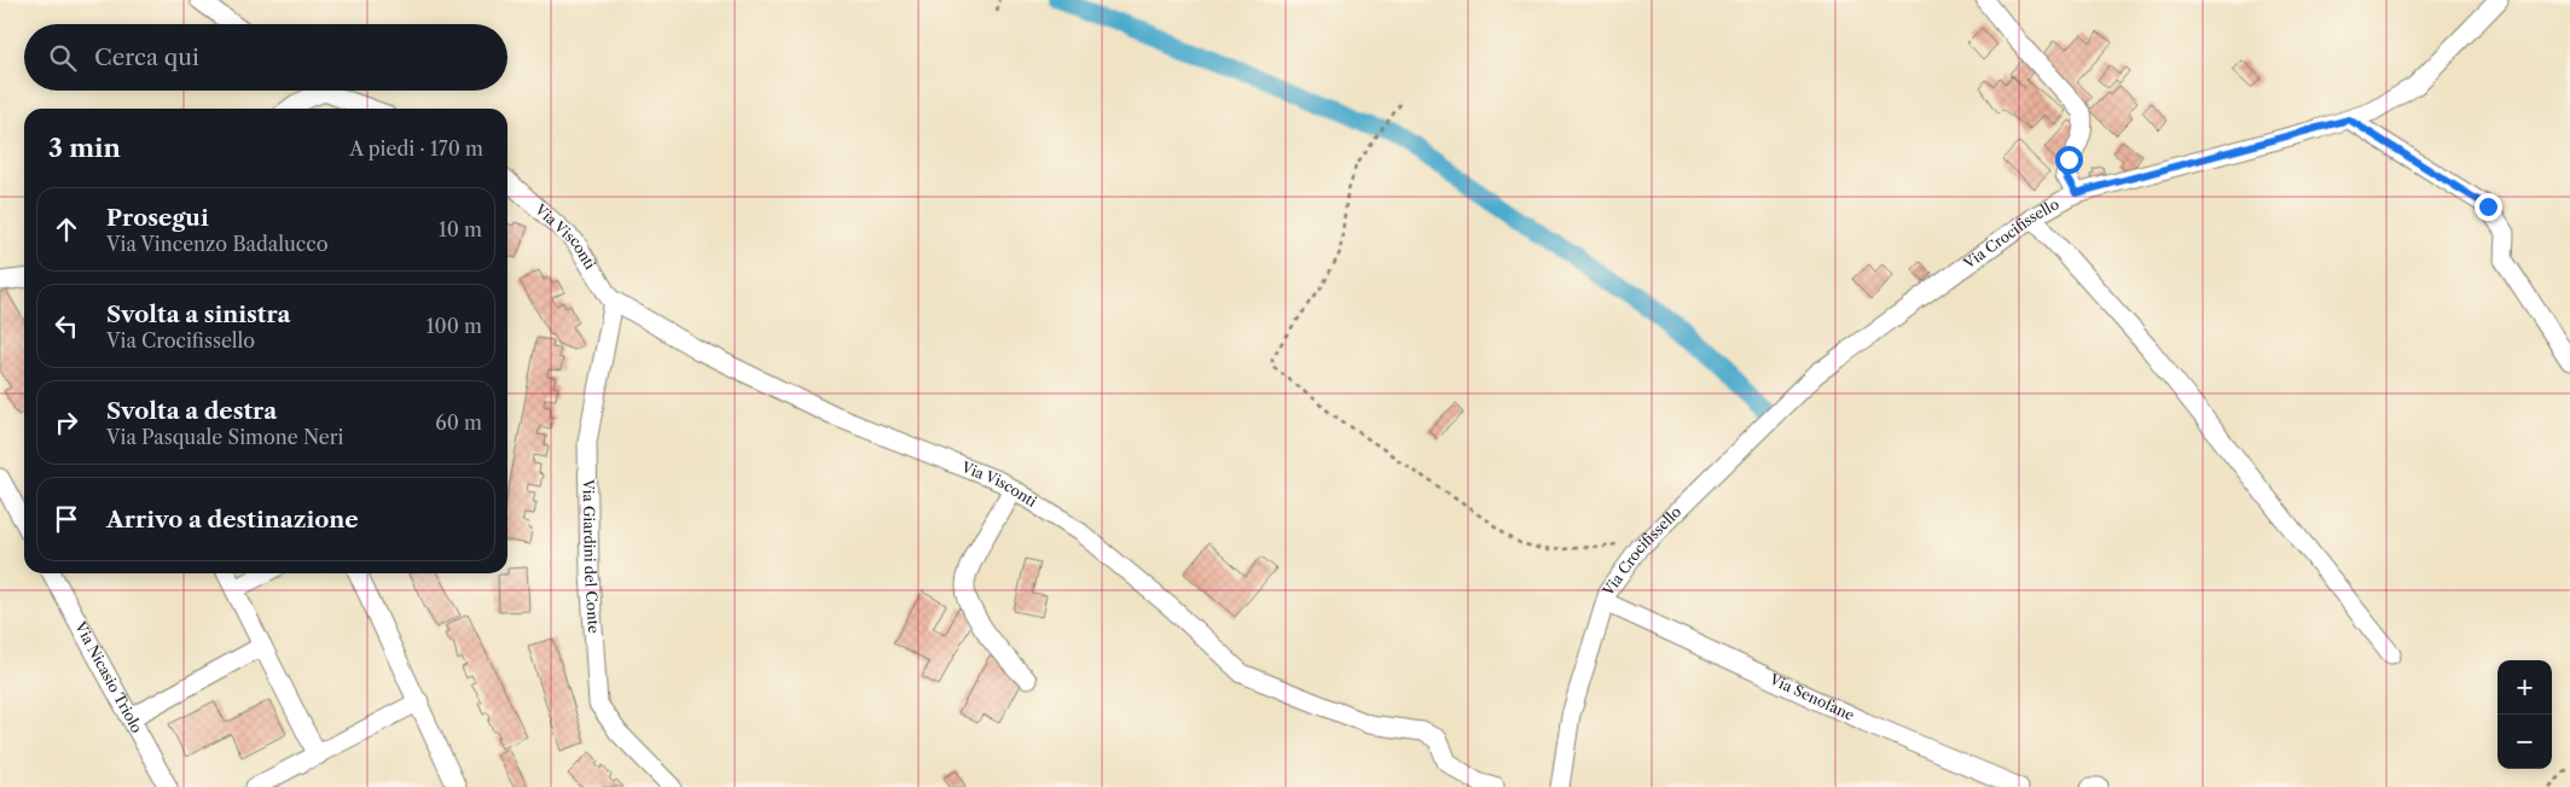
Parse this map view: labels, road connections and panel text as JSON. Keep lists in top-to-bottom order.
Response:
{
  "streets": {
    "street": [
      "Via Crocifissello",
      "Via Visconti",
      "Via Giardini del Conte",
      "Via Nicasio Triolo",
      "Via Senofane"
    ]
  },
  "crossings": [
    ["Via Crocifissello", "Via Senofane"],
    ["Via Visconti", "Via Giardini del Conte"]
  ],
  "page": {
    "search": "Cerca qui",
    "heading": ["3 min", "A piedi · 170 m"],
    "list": [
      ["Prosegui", "Via Vincenzo Badalucco", "10 m"],
      ["Svolta a sinistra", "Via Crocifissello", "100 m"],
      ["Svolta a destra", "Via Pasquale Simone Neri", "60 m"],
      "Arrivo a destinazione"
    ],
    "map_buttons": ["+", "−"]
  }
}
